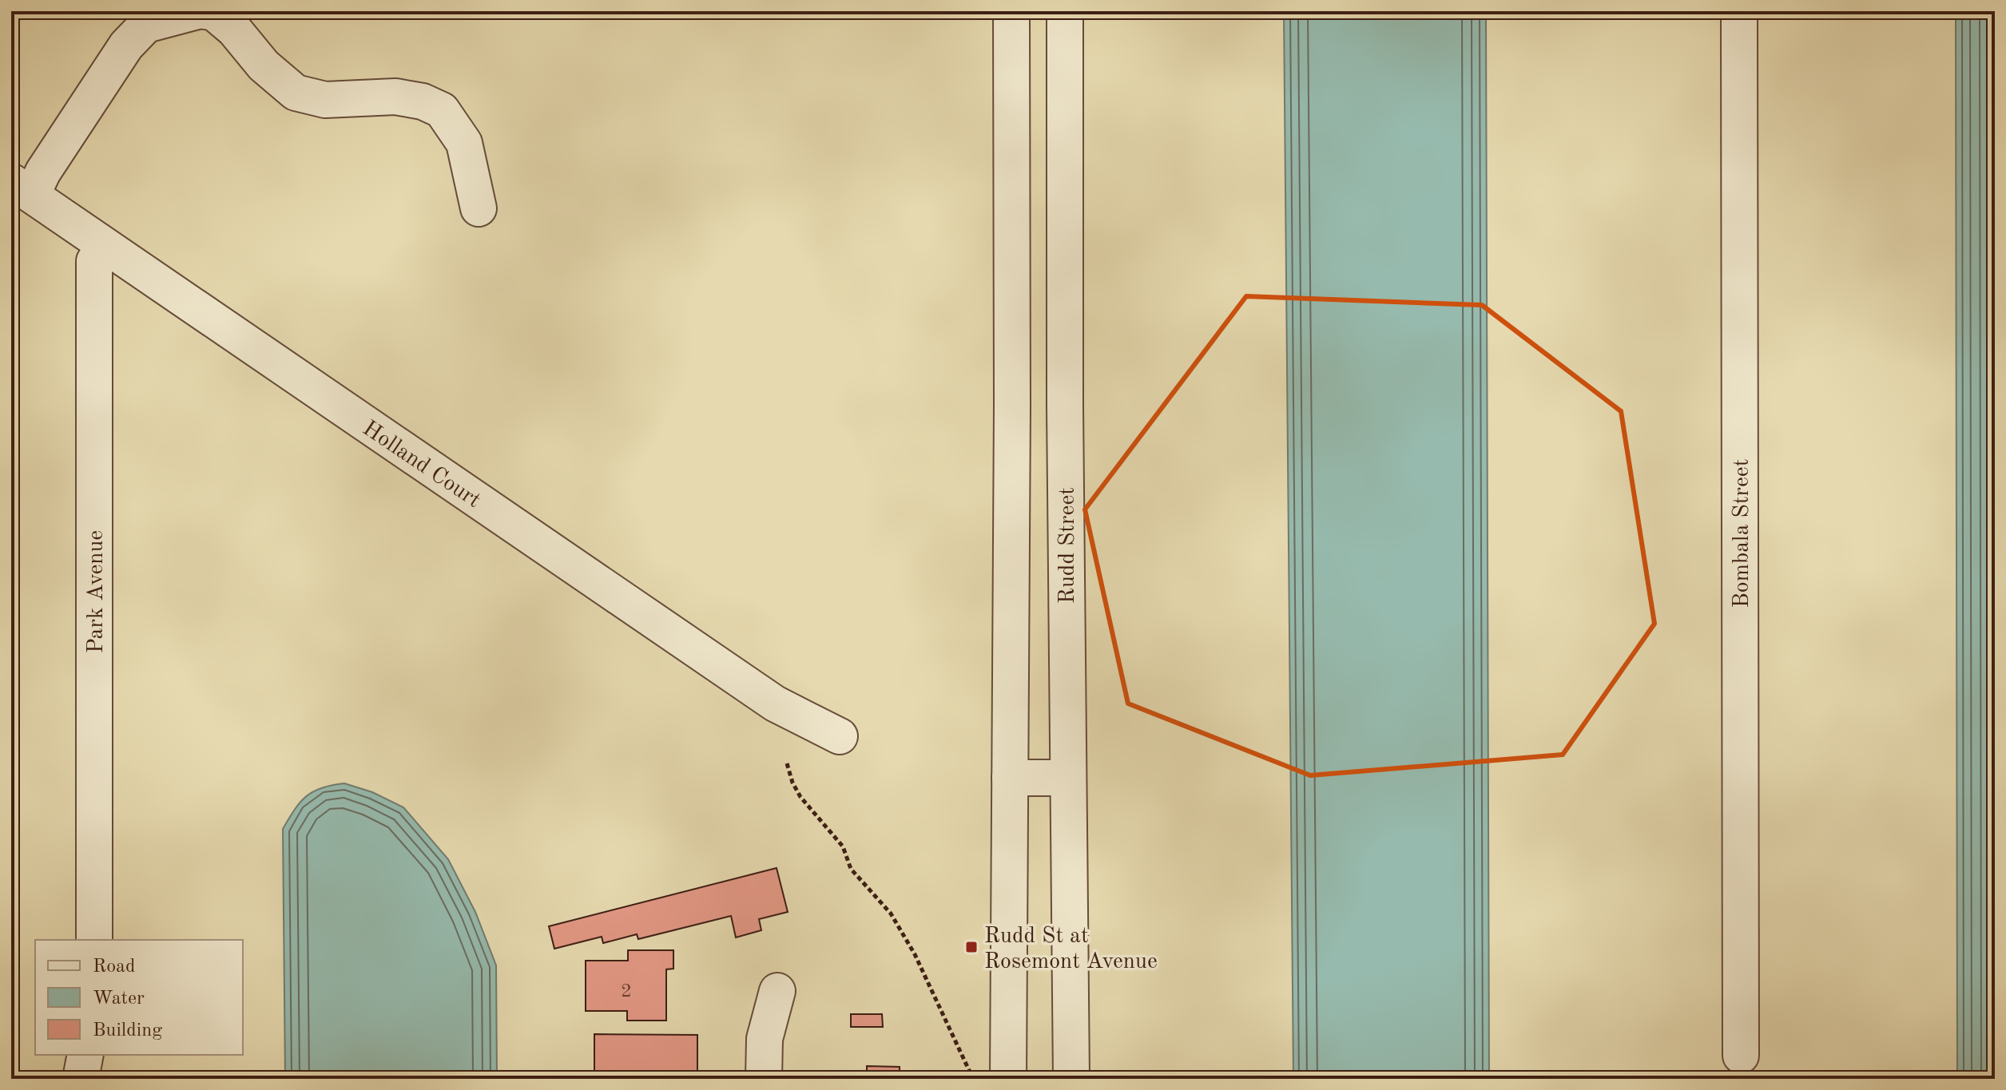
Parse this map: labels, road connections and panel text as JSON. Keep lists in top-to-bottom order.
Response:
{
  "streets": {
    "street": [
      "Holland Court",
      "Bombala Street",
      "Rudd Street",
      "Park Avenue"
    ]
  },
  "crossings": [
    ["Holland Court", "Park Avenue"]
  ],
  "places": {
    "transit": ["Rudd St at Rosemont Avenue"]
  },
  "house_numbers": ["2"],
  "legend": ["Road", "Water", "Building"]
}
